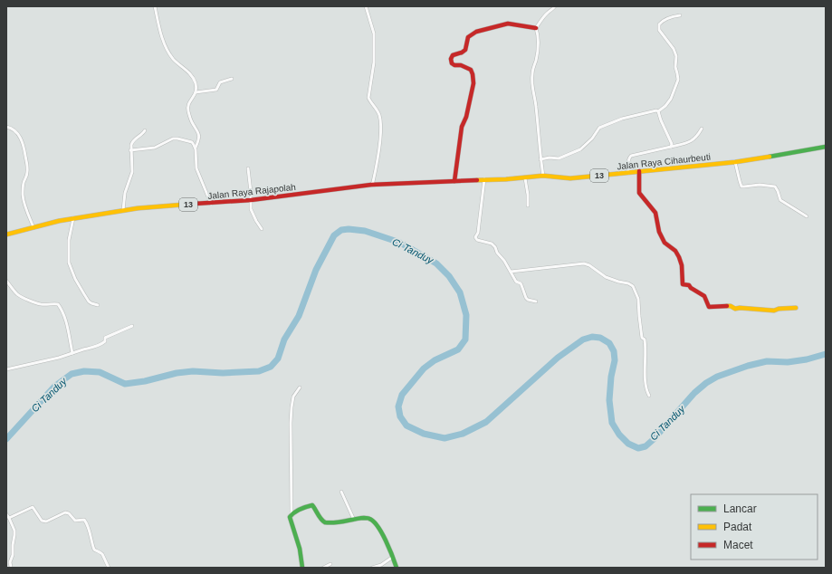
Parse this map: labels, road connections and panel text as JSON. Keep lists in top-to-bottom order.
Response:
{
  "streets": {
    "main road": ["Jalan Raya Cihaurbeuti", "13", "Jalan Raya Rajapolah"]
  },
  "crossings": [
    ["Jalan Raya Cihaurbeuti", "Jalan Raya Rajapolah"]
  ],
  "water": ["Ci Tanduy"],
  "legend": ["Lancar", "Padat", "Macet"]
}
